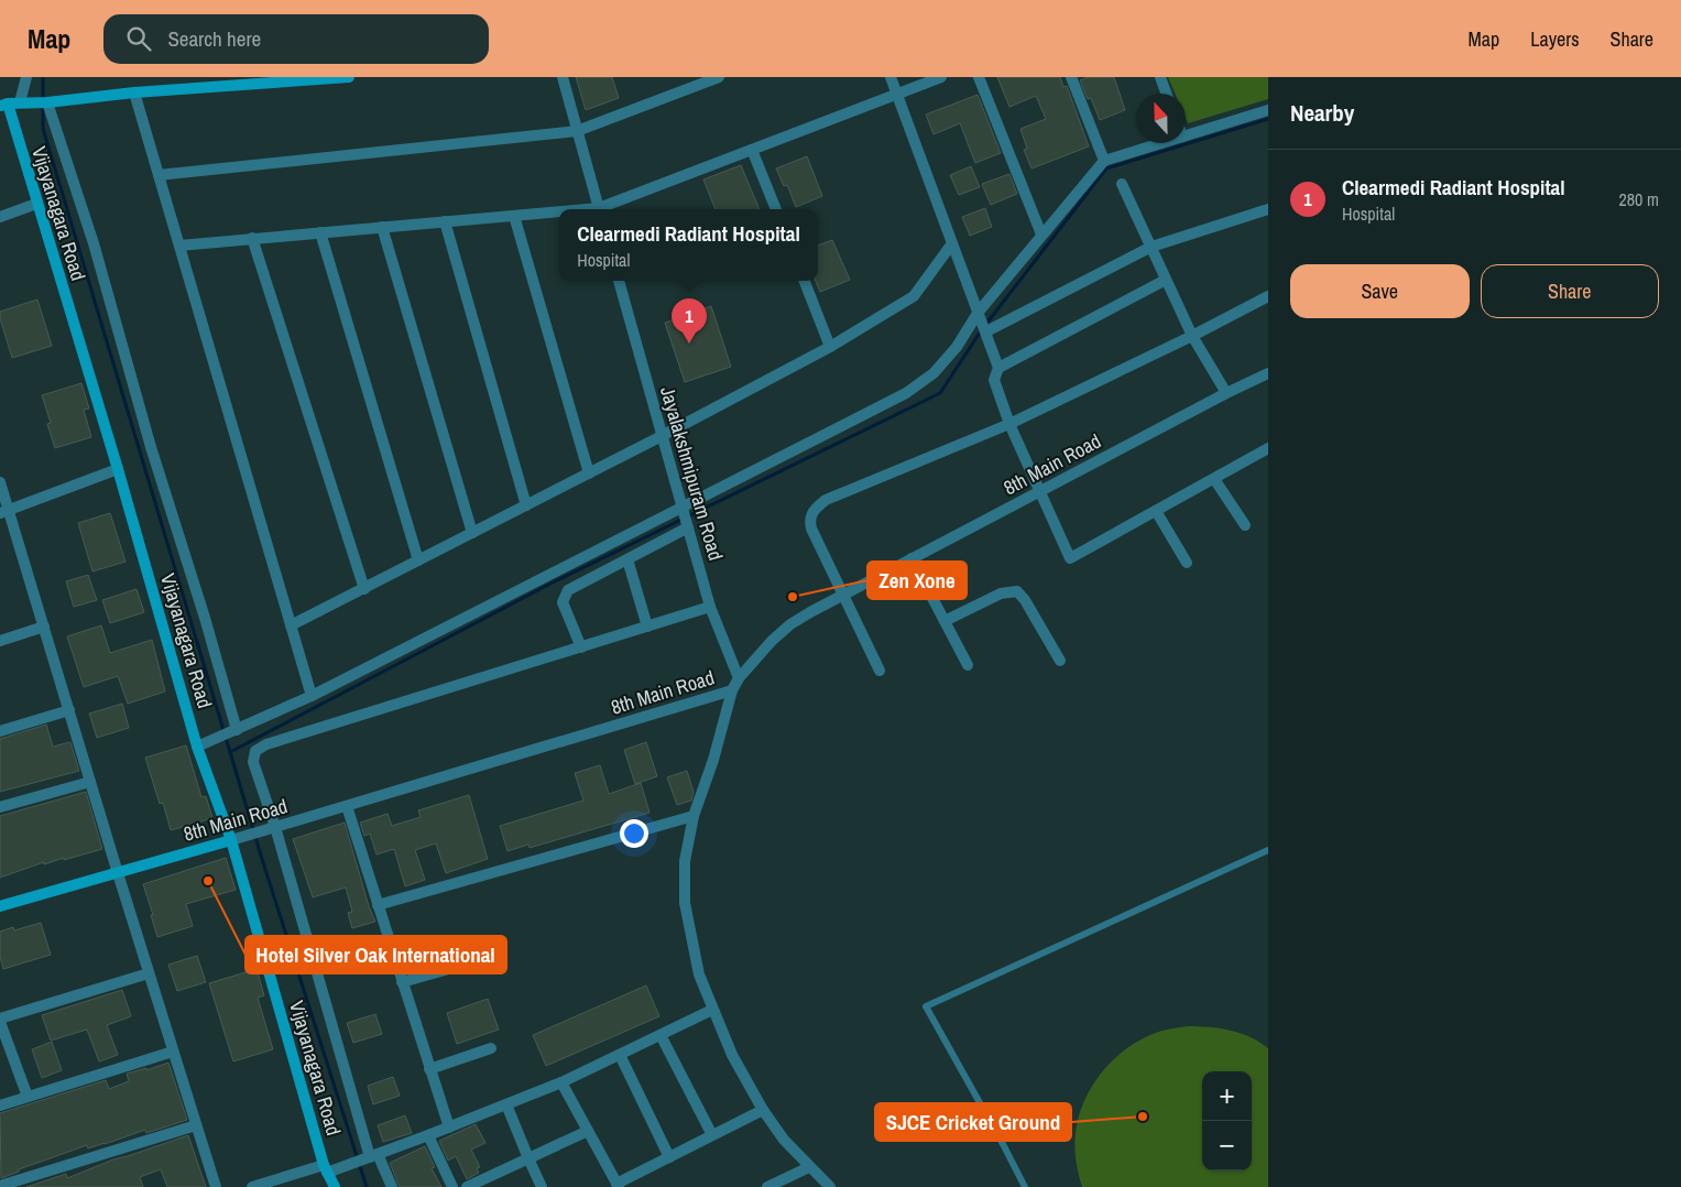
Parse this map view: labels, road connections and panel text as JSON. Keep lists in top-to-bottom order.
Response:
{
  "streets": {
    "street": ["Vijayanagara Road", "8th Main Road", "Jayalakshmipuram Road"]
  },
  "crossings": [
    ["Vijayanagara Road", "8th Main Road"],
    ["8th Main Road", "Jayalakshmipuram Road"]
  ],
  "places": ["Zen Xone", "Hotel Silver Oak International", "SJCE Cricket Ground"],
  "north": "top",
  "page": {
    "header": "Map",
    "search": "Search here",
    "nav": ["Map", "Layers", "Share"],
    "heading": "Nearby",
    "list": [
      {
        "mark": "1",
        "name": "Clearmedi Radiant Hospital",
        "note": "Hospital",
        "value": "280 m"
      }
    ],
    "popup": ["Clearmedi Radiant Hospital", "Hospital"],
    "buttons": ["Save", "Share"],
    "pins": "1",
    "map_buttons": ["+", "−"]
  }
}
